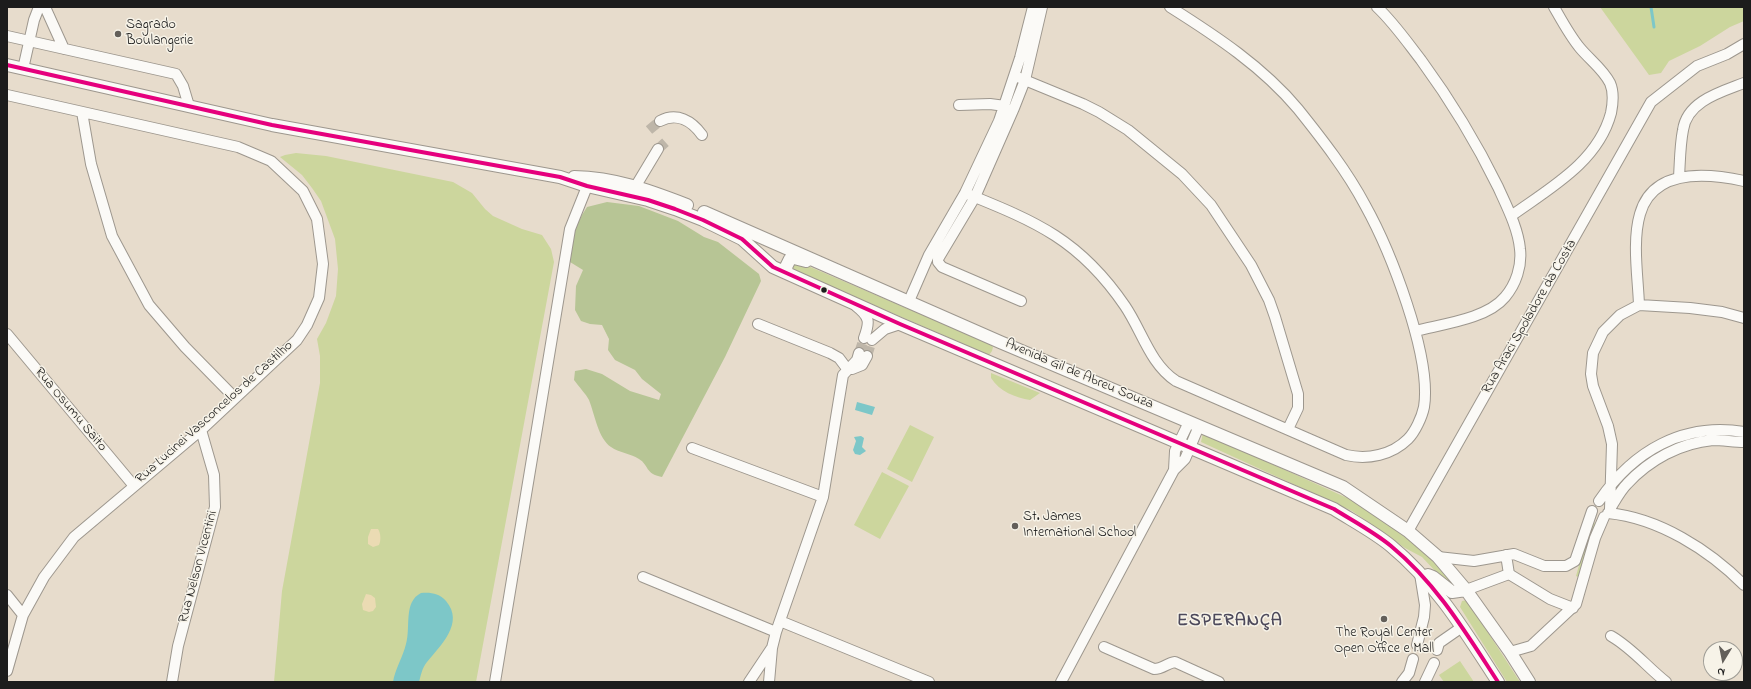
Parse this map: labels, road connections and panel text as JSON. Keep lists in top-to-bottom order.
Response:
{
  "streets": {
    "street": [
      "Rua Araci Spoladore da Costa",
      "Avenida Gil de Abreu Souza",
      "Rua Osumu Saito",
      "Rua Lucinei Vasconcelos de Castilho",
      "Rua Nelson VIcentini"
    ]
  },
  "crossings": [
    ["Rua Araci Spoladore da Costa", "Avenida Gil de Abreu Souza"],
    ["Rua Osumu Saito", "Rua Lucinei Vasconcelos de Castilho"],
    ["Rua Lucinei Vasconcelos de Castilho", "Rua Nelson VIcentini"]
  ],
  "districts": ["ESPERANÇA"],
  "places": ["Sagrado Boulangerie", "St. James International School", "The Royal Center Open Office e Mall"],
  "north": "bottom"
}
